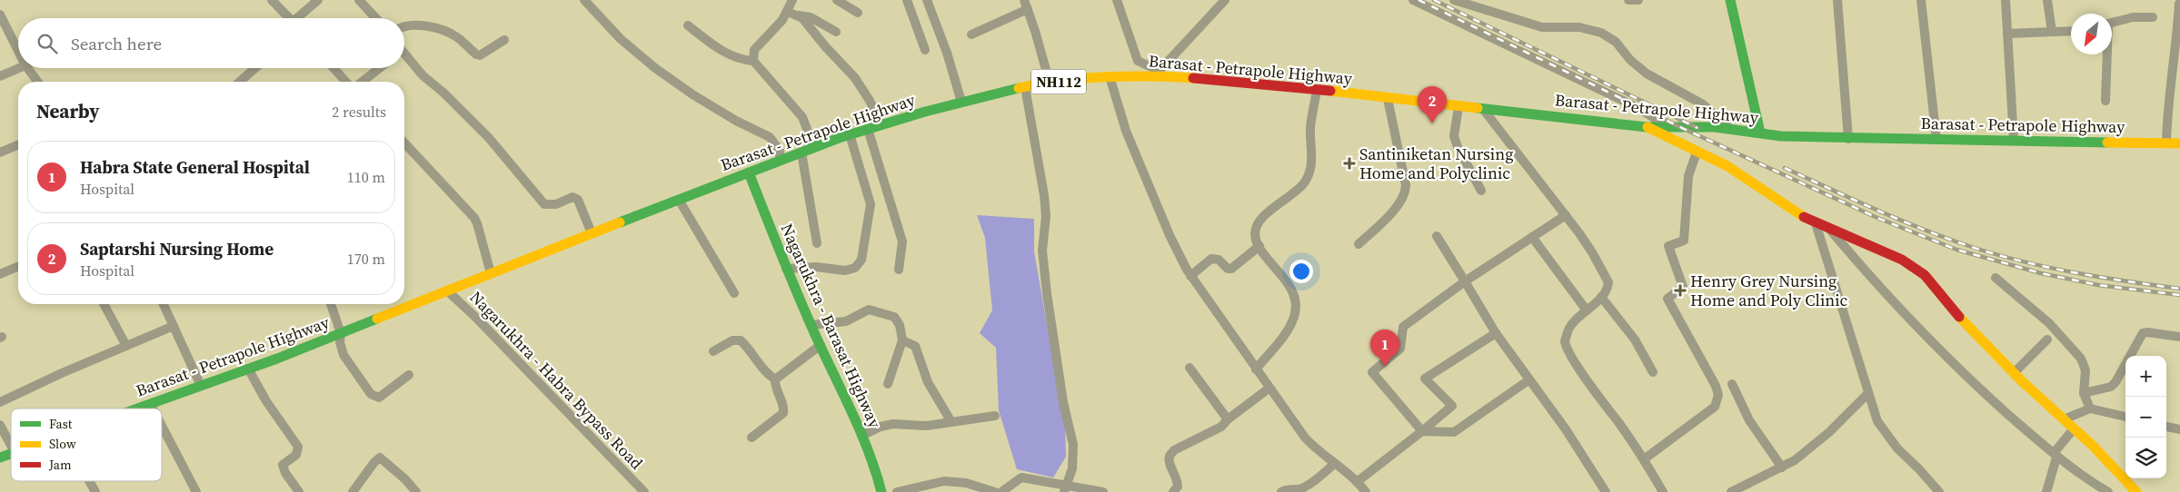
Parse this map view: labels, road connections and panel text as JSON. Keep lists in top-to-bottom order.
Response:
{
  "streets": {
    "main road": ["Barasat - Petrapole Highway", "NH112", "Nagarukhra - Barasat Highway"],
    "street": ["Nagarukhra - Habra Bypass Road"]
  },
  "crossings": [
    ["Barasat - Petrapole Highway", "Nagarukhra - Barasat Highway"],
    ["Barasat - Petrapole Highway", "Nagarukhra - Habra Bypass Road"]
  ],
  "places": {
    "health": ["Santiniketan Nursing Home and Polyclinic", "Henry Grey Nursing Home and Poly Clinic"]
  },
  "legend": ["Fast", "Slow", "Jam"],
  "north": "bottom left",
  "page": {
    "search": "Search here",
    "heading": ["Nearby", "2 results"],
    "pins": ["2", "1"],
    "list": [
      {
        "mark": "1",
        "name": "Habra State General Hospital",
        "note": "Hospital",
        "value": "110 m"
      },
      {
        "mark": "2",
        "name": "Saptarshi Nursing Home",
        "note": "Hospital",
        "value": "170 m"
      }
    ],
    "map_buttons": ["+", "−"]
  }
}
